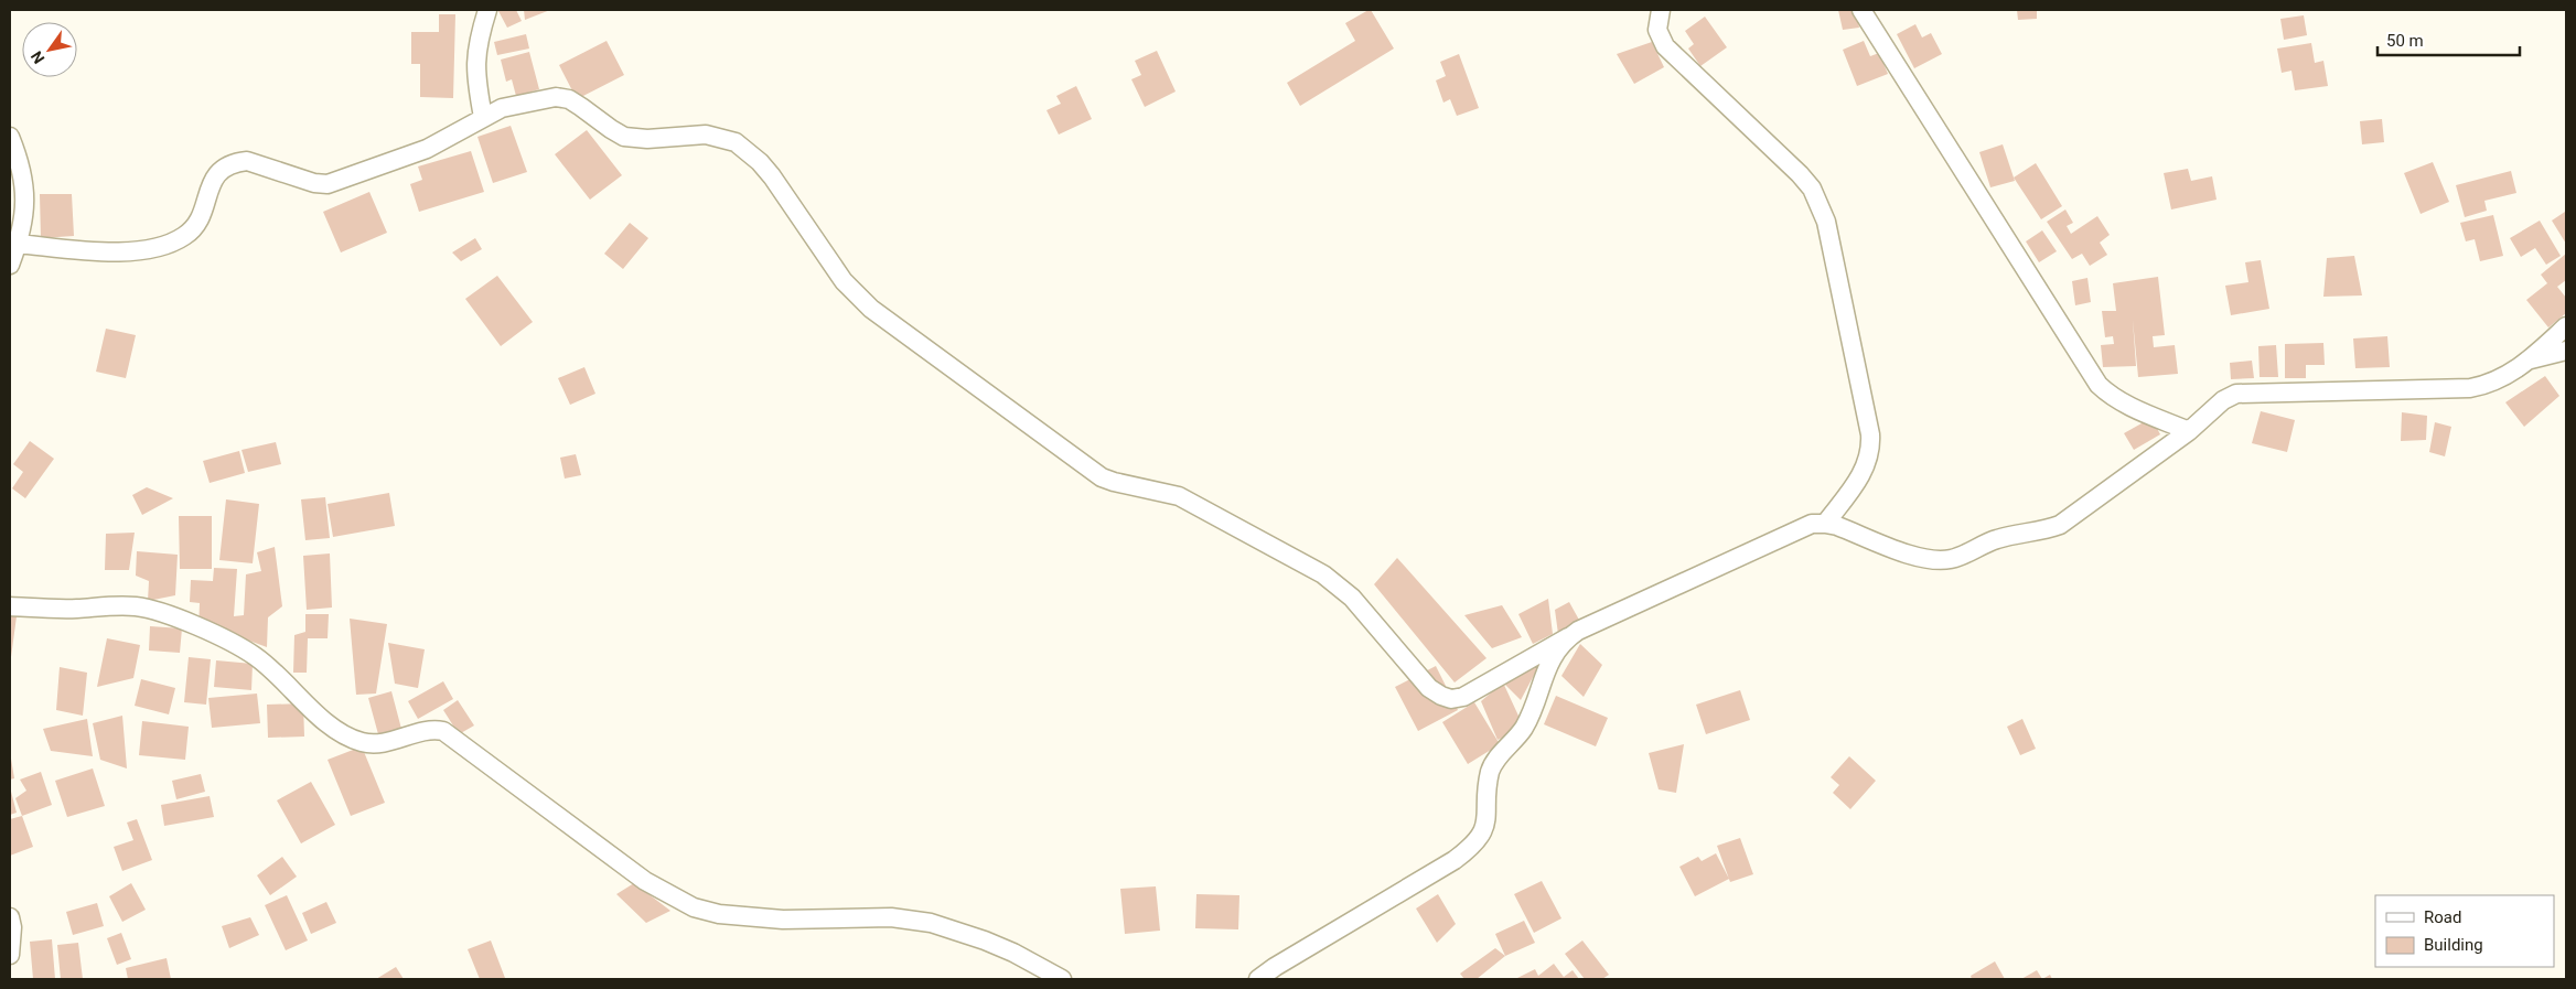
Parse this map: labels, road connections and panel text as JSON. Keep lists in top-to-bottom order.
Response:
{
  "legend": ["Road", "Building"],
  "scale_bar": "50 m",
  "north": "bottom left"
}
